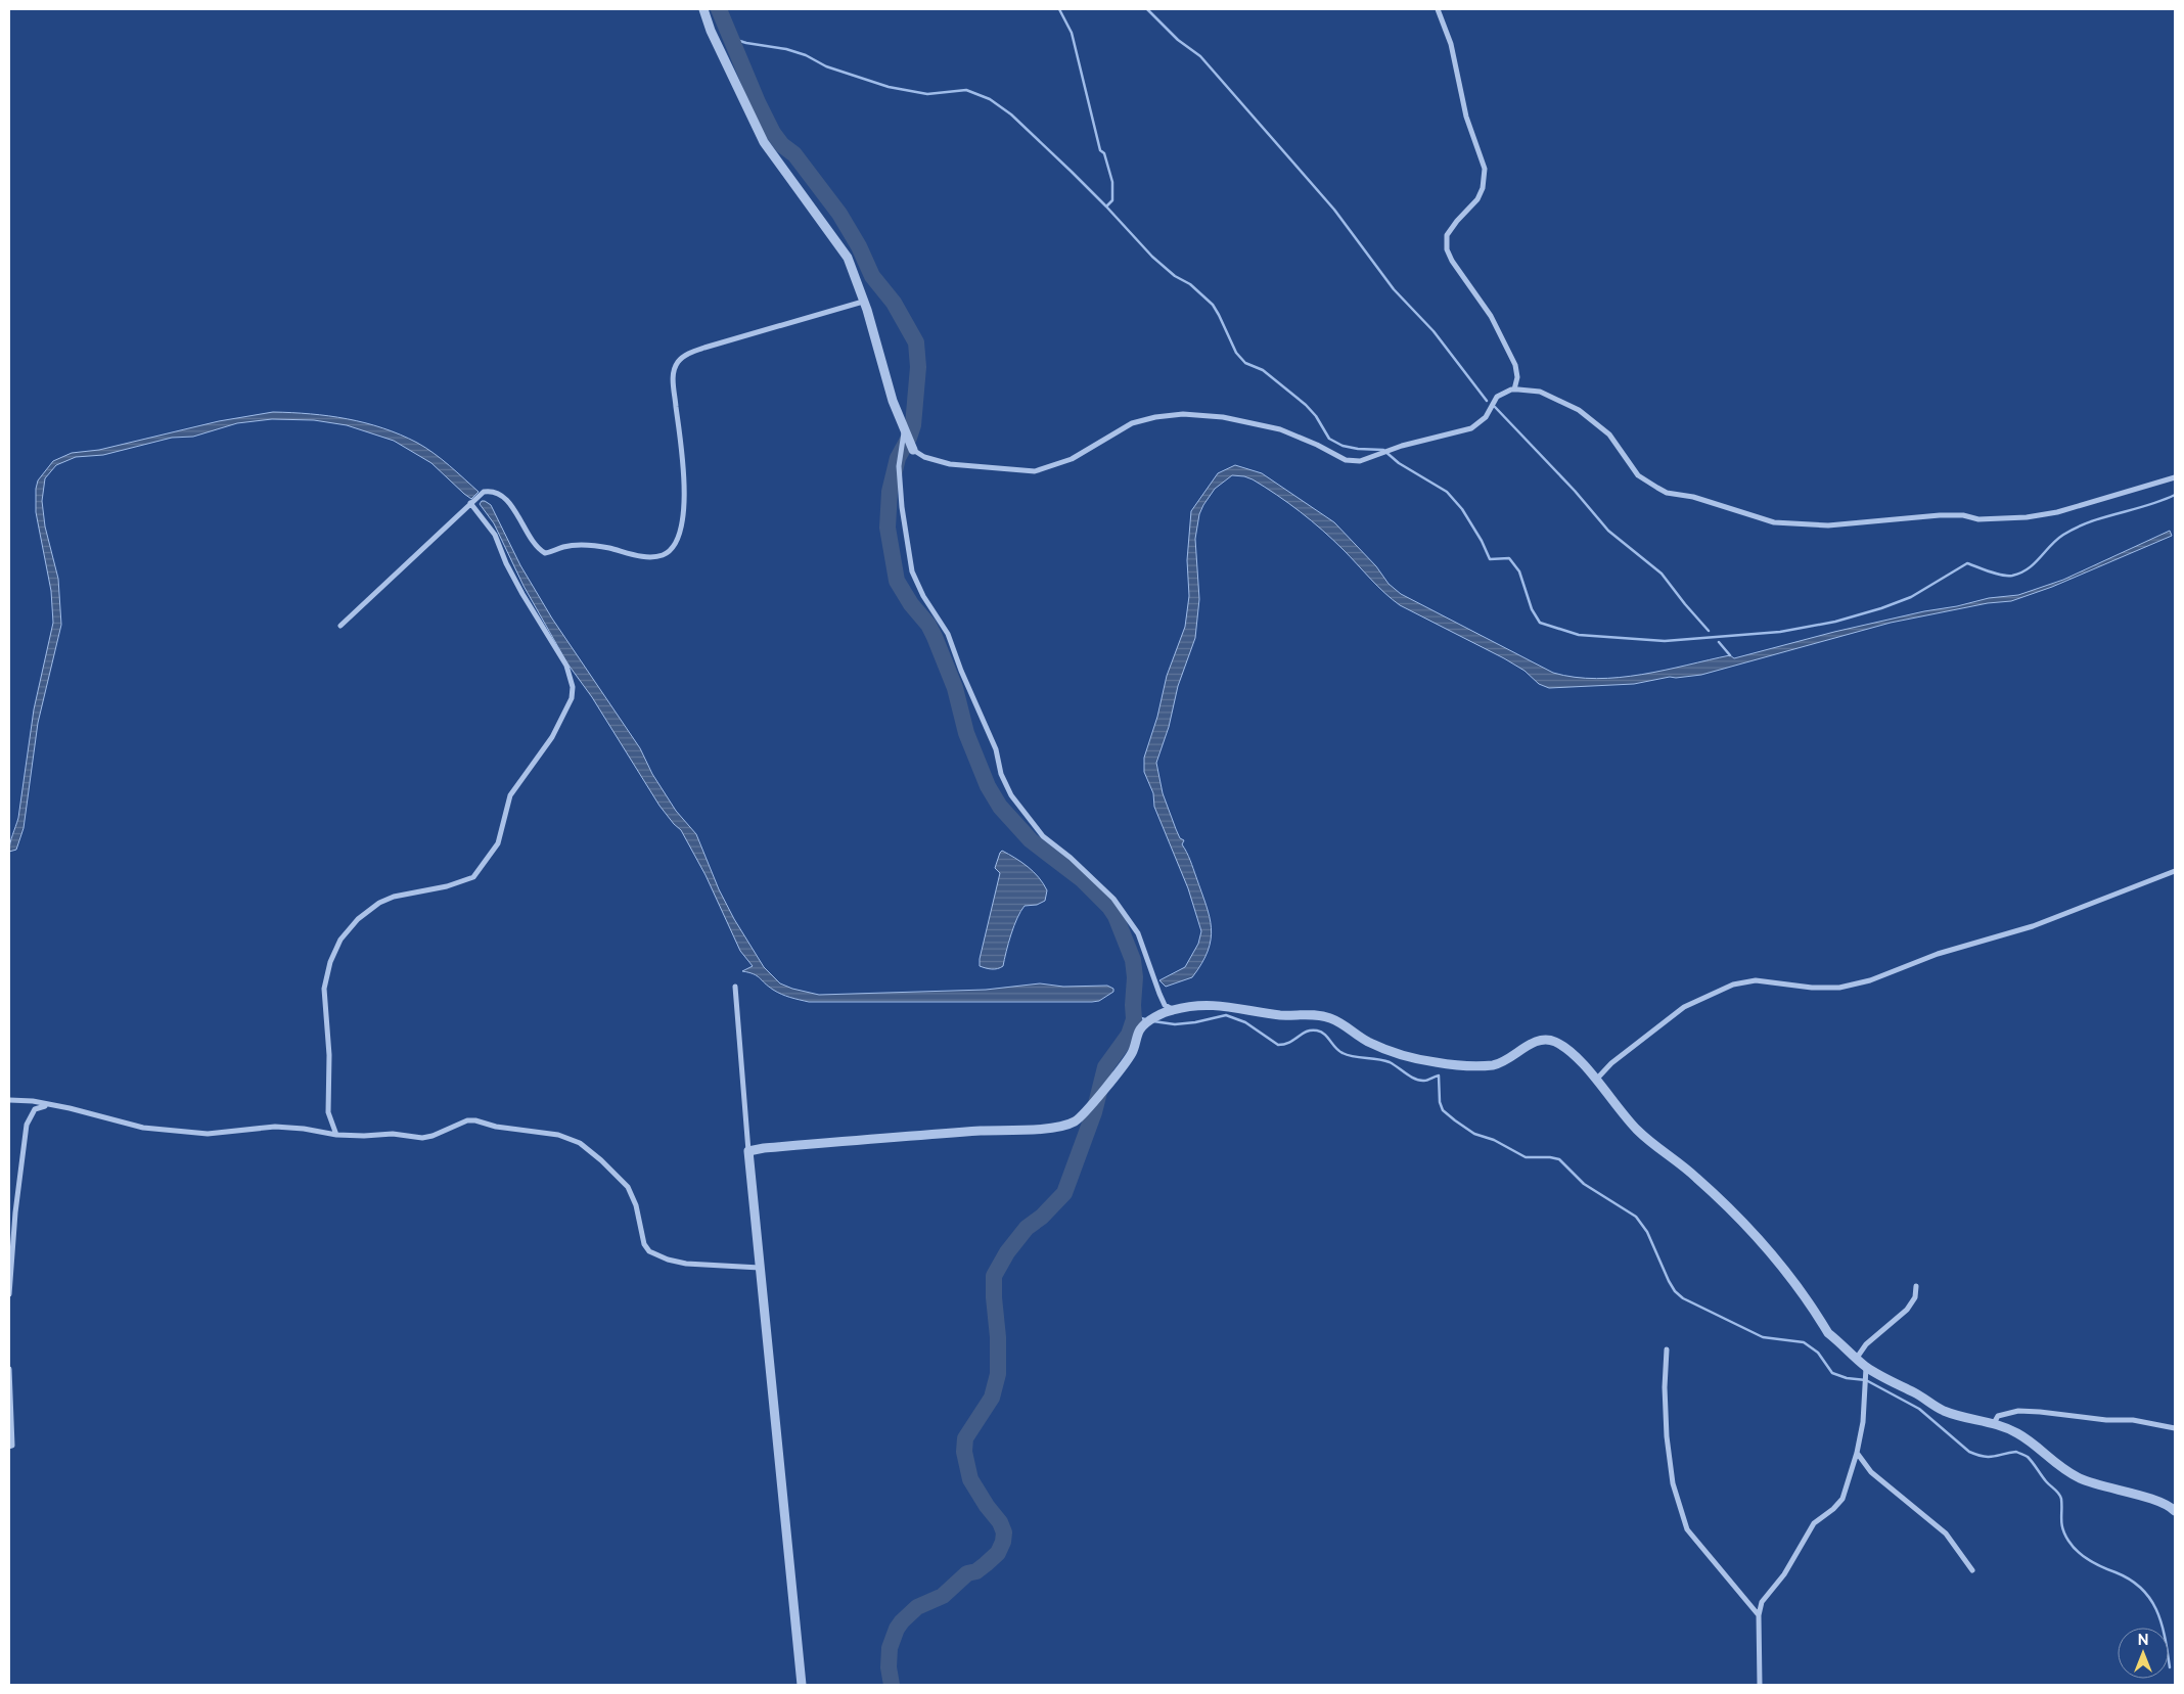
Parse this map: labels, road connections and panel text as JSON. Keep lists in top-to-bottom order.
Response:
{
  "north": "top"
}
